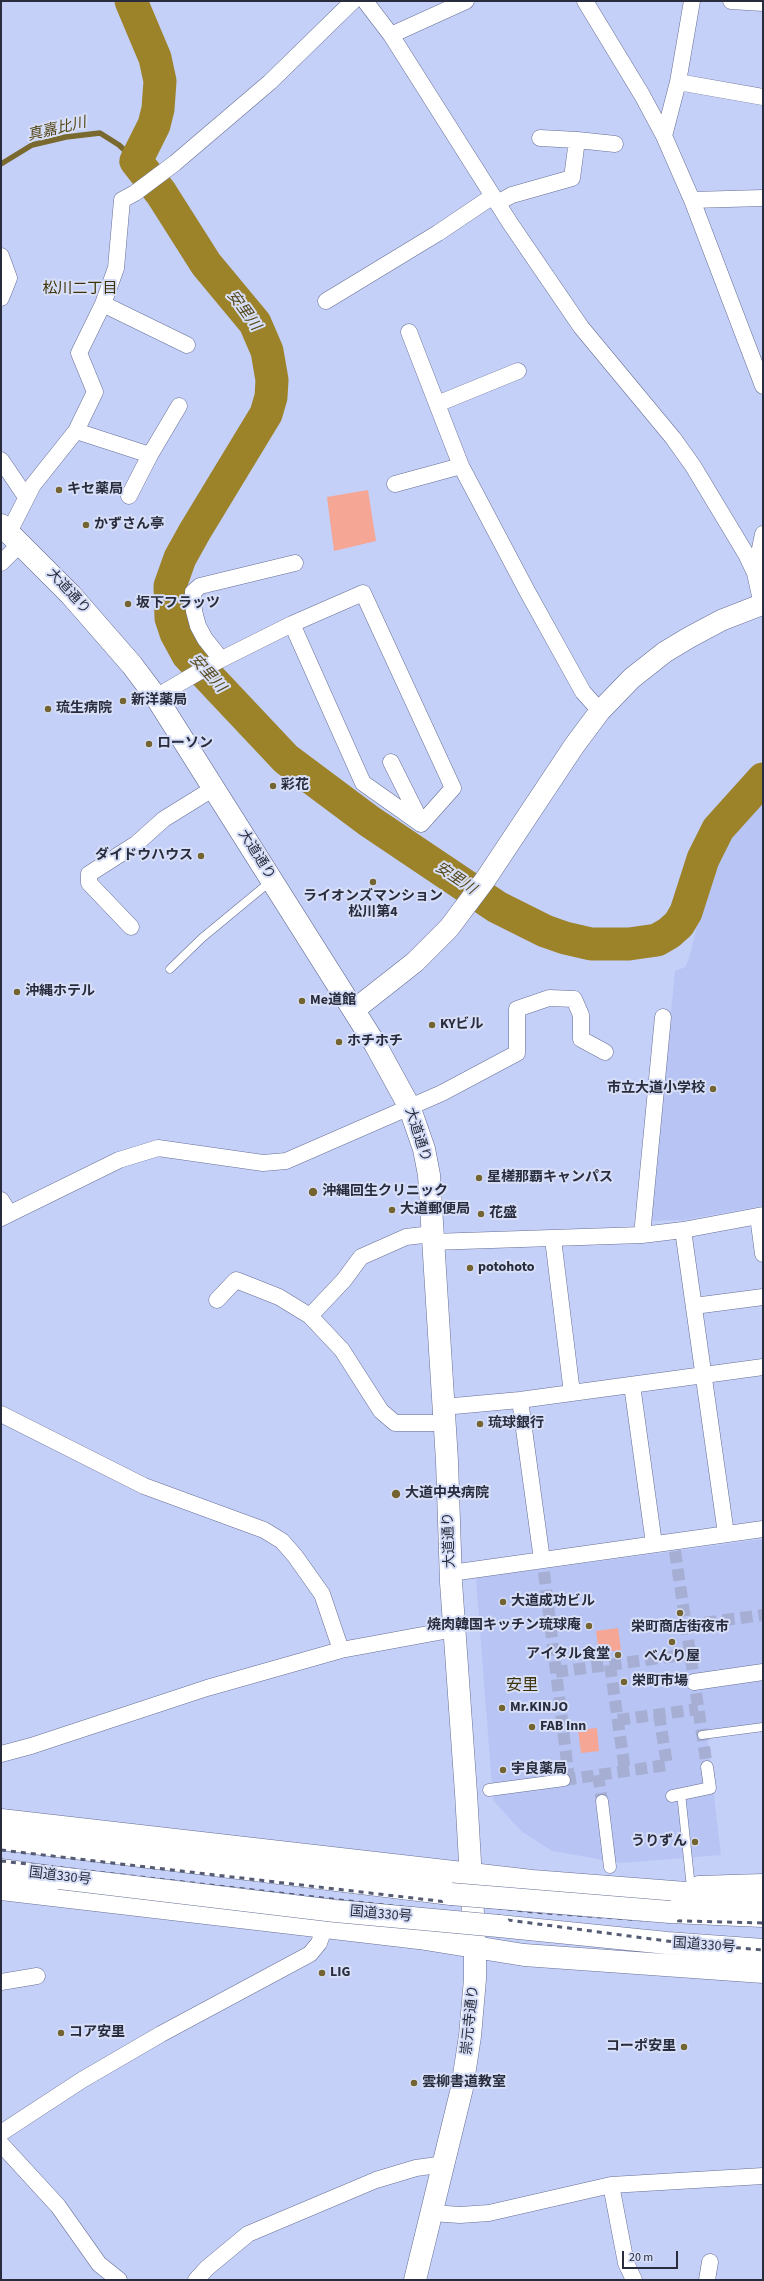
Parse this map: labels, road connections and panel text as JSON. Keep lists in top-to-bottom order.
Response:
{
  "streets": {
    "main road": ["大道通り", "国道330号", "崇元寺通り"]
  },
  "crossings": [
    ["大道通り", "崇元寺通り"]
  ],
  "districts": ["松川二丁目", "安里"],
  "water": ["真嘉比川", "安里川"],
  "places": [
    "キセ薬局",
    "かずさん亭",
    "坂下フラッツ",
    "新洋薬局",
    "琉生病院",
    "ローソン",
    "彩花",
    "ダイドウハウス",
    "ライオンズマンション 松川第4",
    "沖縄ホテル",
    "Me道館",
    "KYビル",
    "ホチホチ",
    "市立大道小学校",
    "星槎那覇キャンパス",
    "沖縄回生クリニック",
    "大道郵便局",
    "花盛",
    "potohoto",
    "琉球銀行",
    "大道中央病院",
    "大道成功ビル",
    "栄町商店街夜市",
    "焼肉韓国キッチン琉球庵",
    "べんり屋",
    "アイタル食堂",
    "栄町市場",
    "Mr.KINJO",
    "FAB Inn",
    "宇良薬局",
    "うりずん",
    "LIG",
    "コア安里",
    "コーポ安里",
    "雲柳書道教室"
  ],
  "scale_bar": "20 m"
}
